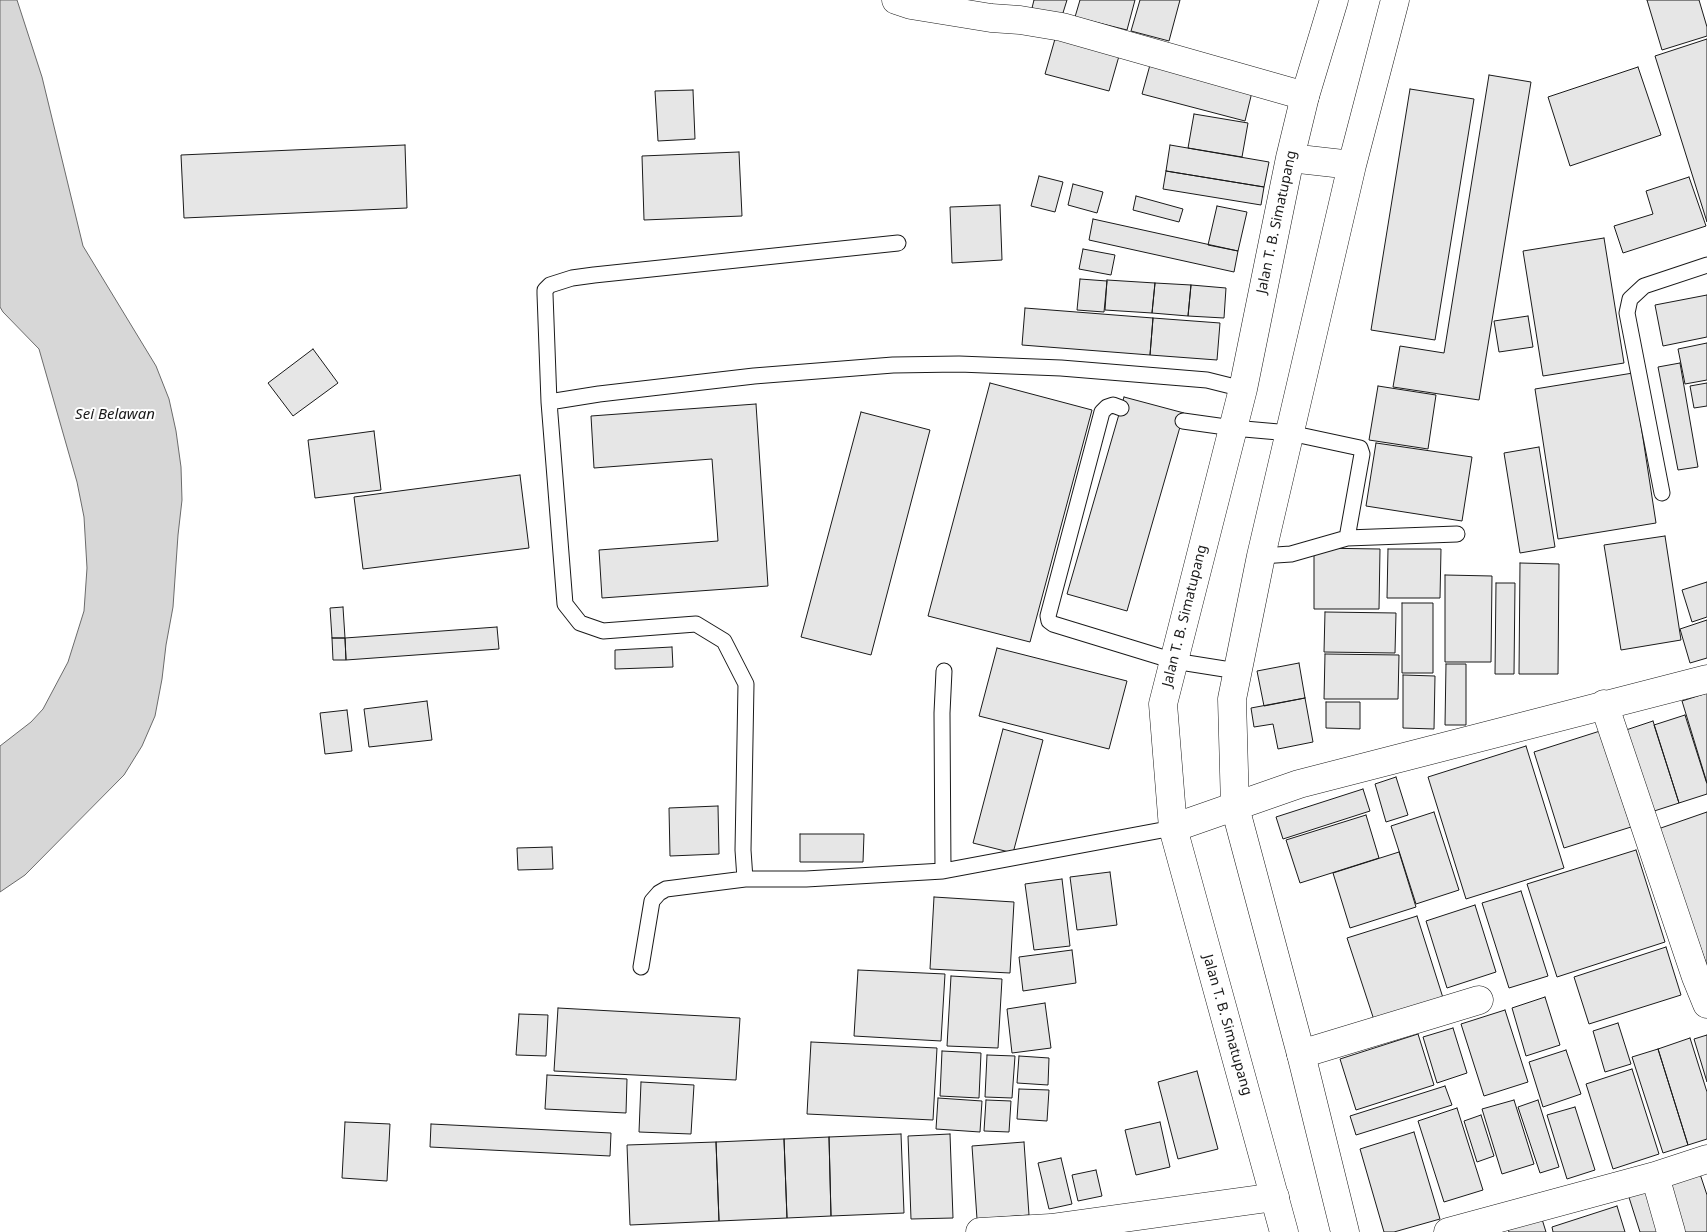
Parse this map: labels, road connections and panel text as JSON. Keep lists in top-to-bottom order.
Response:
{
  "streets": {
    "main road": ["Jalan T. B. Simatupang"]
  },
  "water": ["Sei Belawan"]
}
